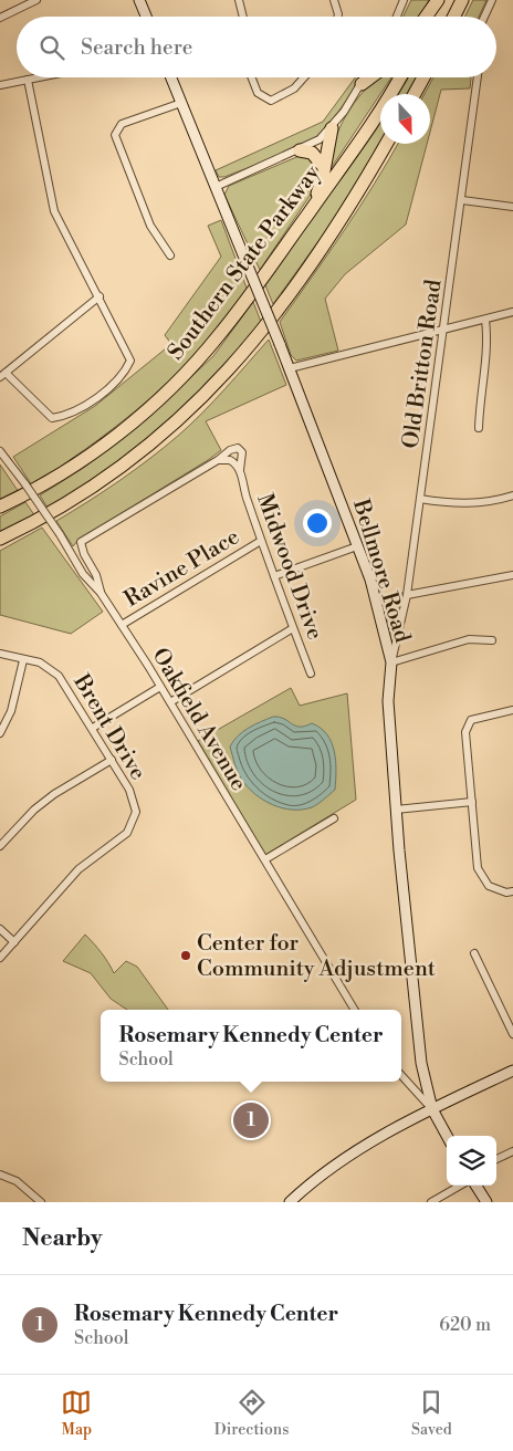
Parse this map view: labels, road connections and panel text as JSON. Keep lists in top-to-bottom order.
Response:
{
  "streets": {
    "highway": ["Southern State Parkway"],
    "main road": ["Bellmore Road"],
    "street": [
      "Old Britton Road",
      "Midwood Drive",
      "Ravine Place",
      "Oakfield Avenue",
      "Brent Drive"
    ]
  },
  "crossings": [
    ["Old Britton Road", "Bellmore Road"],
    ["Midwood Drive", "Ravine Place"],
    ["Ravine Place", "Oakfield Avenue"]
  ],
  "places": ["Center for Community Adjustment"],
  "north": "bottom",
  "page": {
    "search": "Search here",
    "popup": ["Rosemary Kennedy Center", "School"],
    "pins": "1",
    "heading": "Nearby",
    "list": [
      {
        "mark": "1",
        "name": "Rosemary Kennedy Center",
        "note": "School",
        "value": "620 m"
      }
    ],
    "nav": ["Map", "Directions", "Saved"]
  }
}
